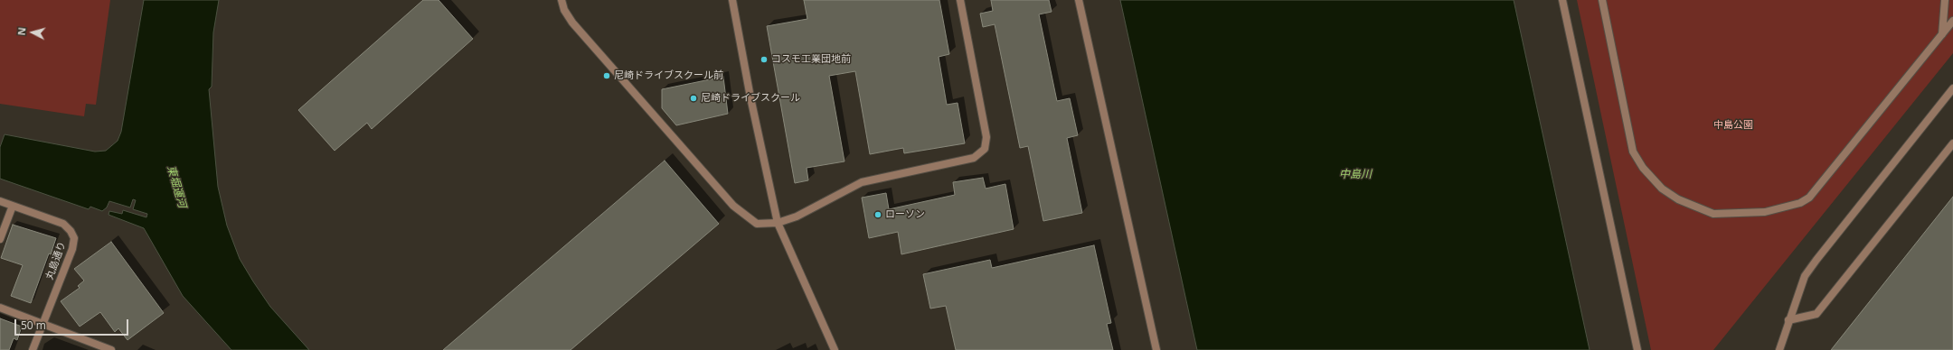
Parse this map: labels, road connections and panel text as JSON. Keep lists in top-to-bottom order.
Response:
{
  "streets": {
    "street": ["丸島通り"]
  },
  "water": ["中島川", "東堀運河"],
  "parks": ["中島公園"],
  "places": [
    "コスモ工業団地前",
    "尼崎ドライブスクール前",
    "尼崎ドライブスクール",
    "ローソン"
  ],
  "scale_bar": "50 m",
  "north": "left"
}
